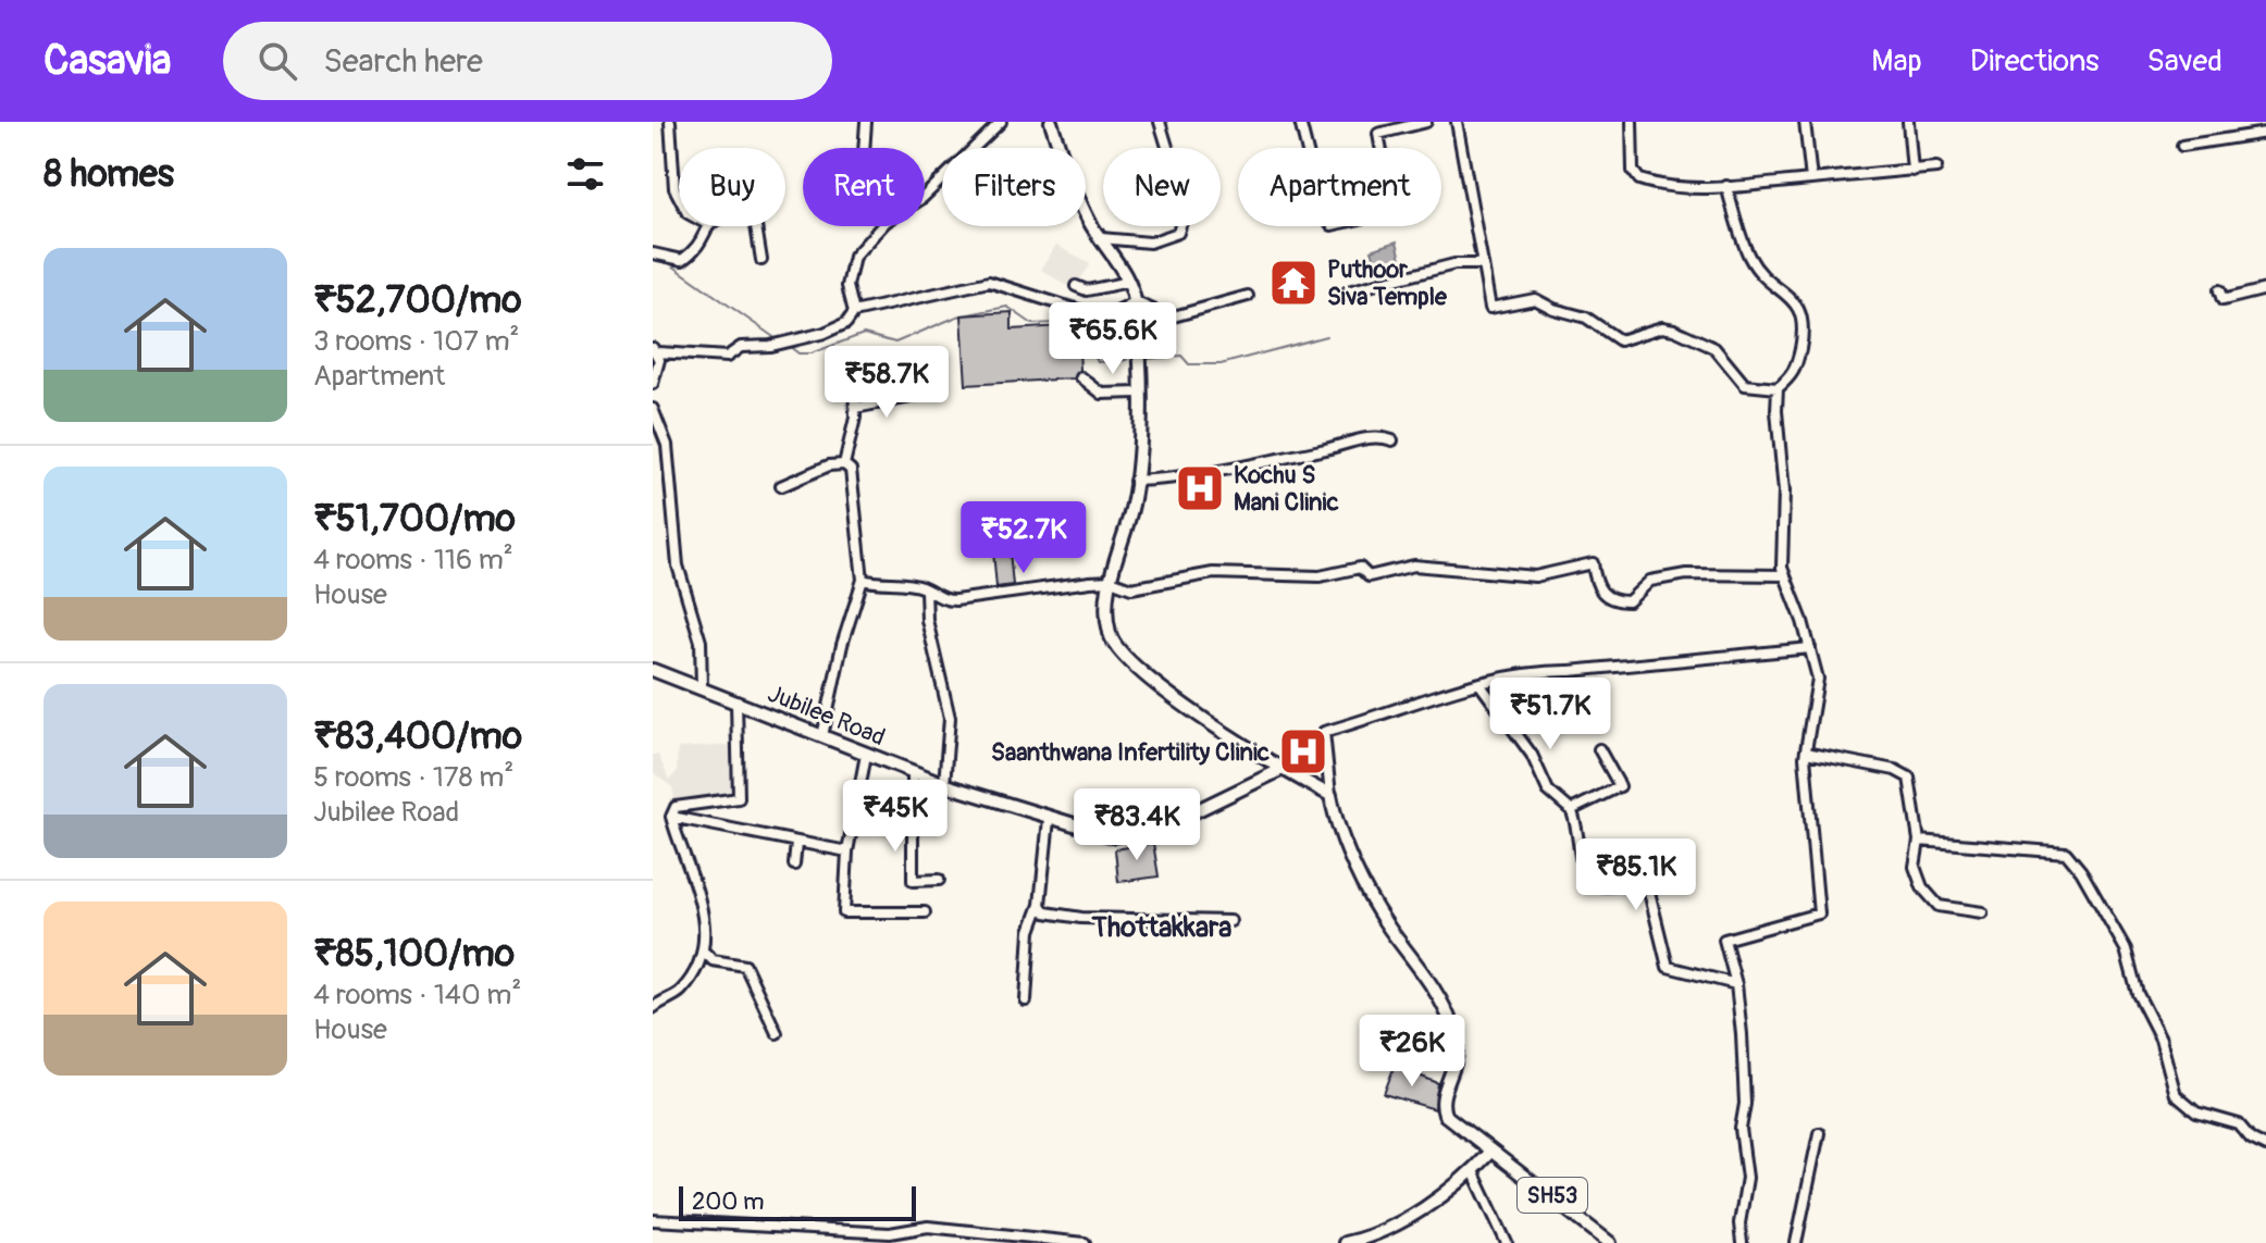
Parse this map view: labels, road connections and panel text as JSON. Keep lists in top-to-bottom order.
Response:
{
  "streets": {
    "main road": ["Jubilee Road", "SH53"]
  },
  "districts": ["Thottakkara"],
  "places": {
    "temple": ["Puthoor Siva Temple"],
    "hospital": ["Kochu S Mani Clinic", "Saanthwana Infertility Clinic"]
  },
  "scale_bar": "200 m",
  "page": {
    "header": "Casavia",
    "search": "Search here",
    "nav": ["Map", "Directions", "Saved"],
    "heading": "8 homes",
    "chip": [
      "Buy",
      "Rent",
      "Filters",
      "New",
      "Apartment"
    ],
    "list": [
      {
        "name": "₹52,700/mo",
        "note": "3 rooms · 107 m² · Apartment"
      },
      {
        "name": "₹51,700/mo",
        "note": "4 rooms · 116 m² · House"
      },
      {
        "name": "₹83,400/mo",
        "note": "5 rooms · 178 m² · Jubilee Road"
      },
      {
        "name": "₹85,100/mo",
        "note": "4 rooms · 140 m² · House"
      }
    ],
    "price": [
      "₹65.6K",
      "₹58.7K",
      "₹52.7K",
      "₹51.7K",
      "₹45K",
      "₹83.4K",
      "₹85.1K",
      "₹26K"
    ],
    "scale": "200 m"
  }
}
